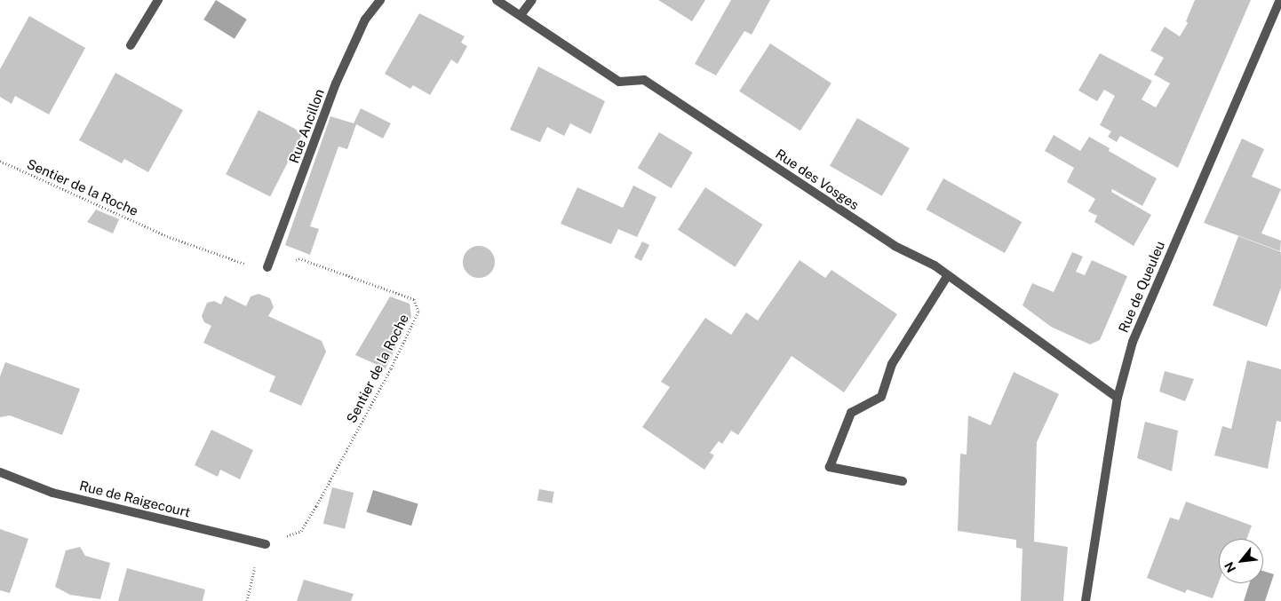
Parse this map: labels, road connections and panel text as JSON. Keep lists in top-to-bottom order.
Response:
{
  "streets": {
    "street": [
      "Rue Ancillon",
      "Rue des Vosges",
      "Rue de Queuleu",
      "Rue de Raigecourt"
    ],
    "path": ["Sentier de la Roche"]
  },
  "crossings": [
    ["Rue Ancillon", "Sentier de la Roche"],
    ["Rue des Vosges", "Rue de Queuleu"]
  ],
  "north": "bottom left"
}
